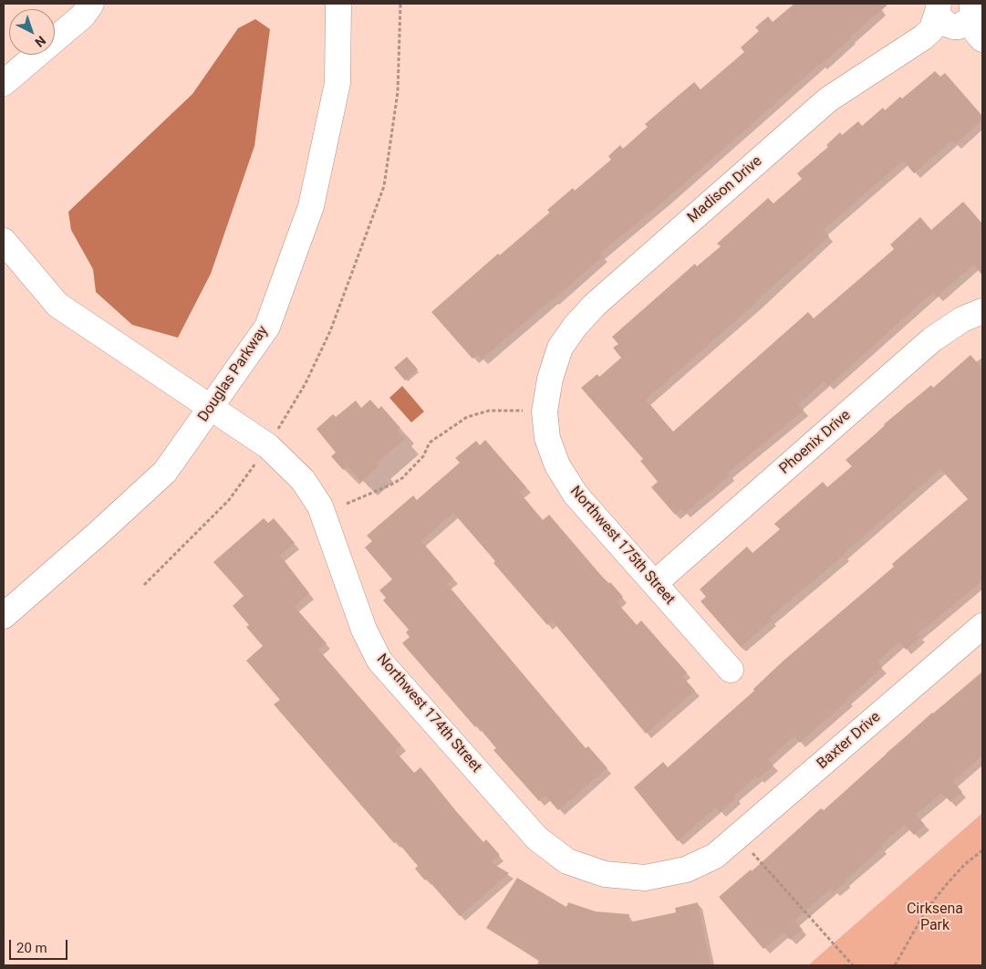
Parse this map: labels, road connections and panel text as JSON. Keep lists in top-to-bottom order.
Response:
{
  "streets": {
    "street": [
      "Madison Drive",
      "Douglas Parkway",
      "Phoenix Drive",
      "Northwest 175th Street",
      "Northwest 174th Street",
      "Baxter Drive"
    ]
  },
  "crossings": [
    ["Madison Drive", "Northwest 175th Street"],
    ["Douglas Parkway", "Northwest 174th Street"],
    ["Phoenix Drive", "Northwest 175th Street"],
    ["Northwest 174th Street", "Baxter Drive"]
  ],
  "parks": ["Cirksena Park"],
  "scale_bar": "20 m",
  "north": "bottom right"
}
